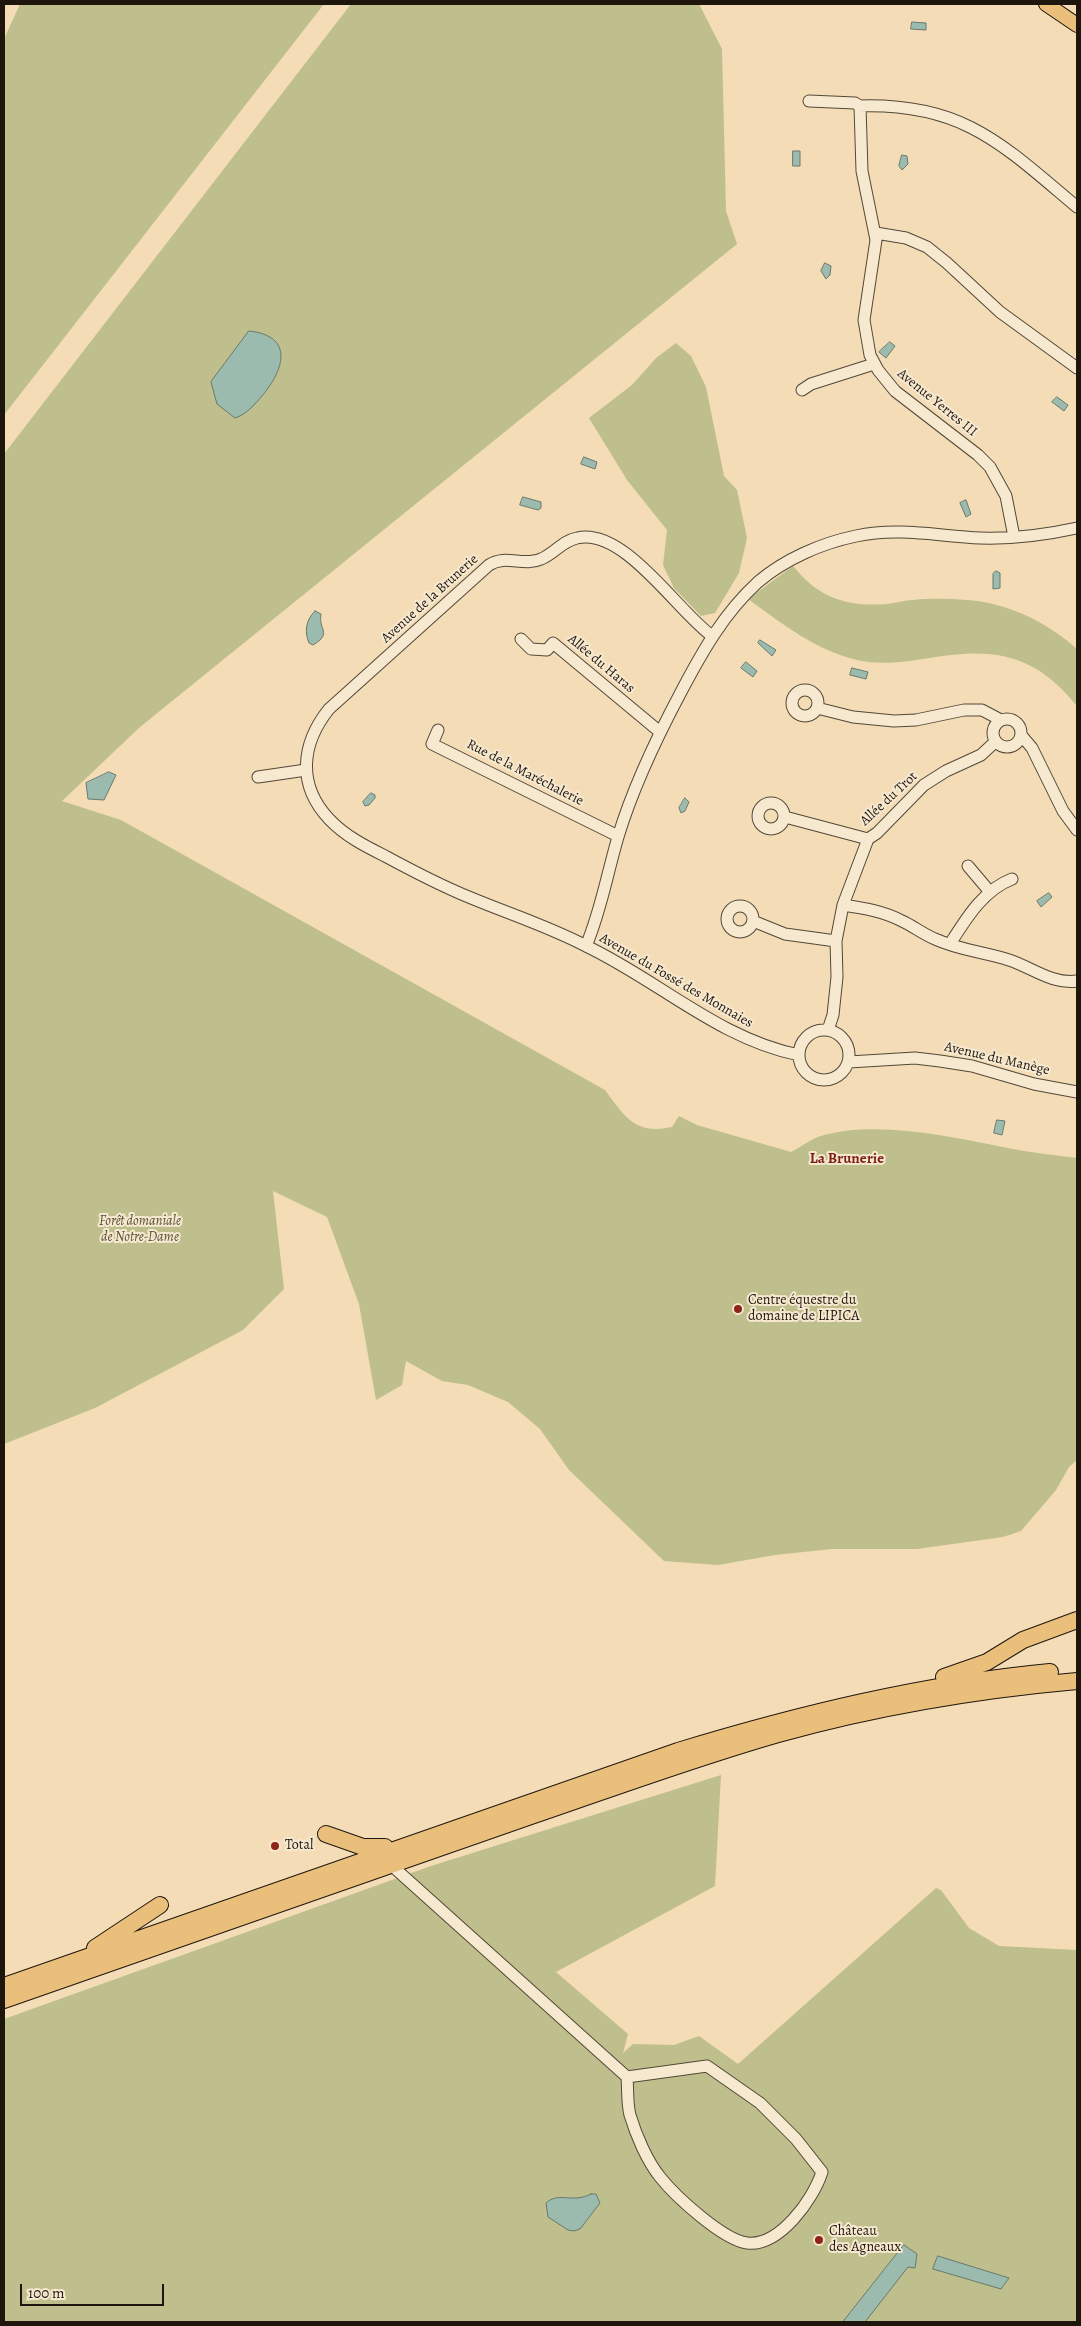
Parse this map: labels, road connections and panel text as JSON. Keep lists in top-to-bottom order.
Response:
{
  "streets": {
    "street": [
      "Avenue Yerres III",
      "Avenue de la Brunerie",
      "Allée du Haras",
      "Rue de la Maréchalerie",
      "Allée du Trot",
      "Avenue du Fossé des Monnaies",
      "Avenue du Manège"
    ]
  },
  "crossings": [
    ["Avenue Yerres III", "Avenue du Fossé des Monnaies"],
    ["Avenue de la Brunerie", "Avenue du Fossé des Monnaies"],
    ["Allée du Haras", "Avenue du Fossé des Monnaies"],
    ["Rue de la Maréchalerie", "Avenue du Fossé des Monnaies"],
    ["Allée du Trot", "Avenue du Fossé des Monnaies"],
    ["Allée du Trot", "Avenue du Manège"],
    ["Avenue du Fossé des Monnaies", "Avenue du Manège"]
  ],
  "districts": ["La Brunerie"],
  "parks": ["Forêt domaniale de Notre-Dame"],
  "places": ["Centre équestre du domaine de LIPICA", "Total", "Château des Agneaux"],
  "scale_bar": "100 m"
}
